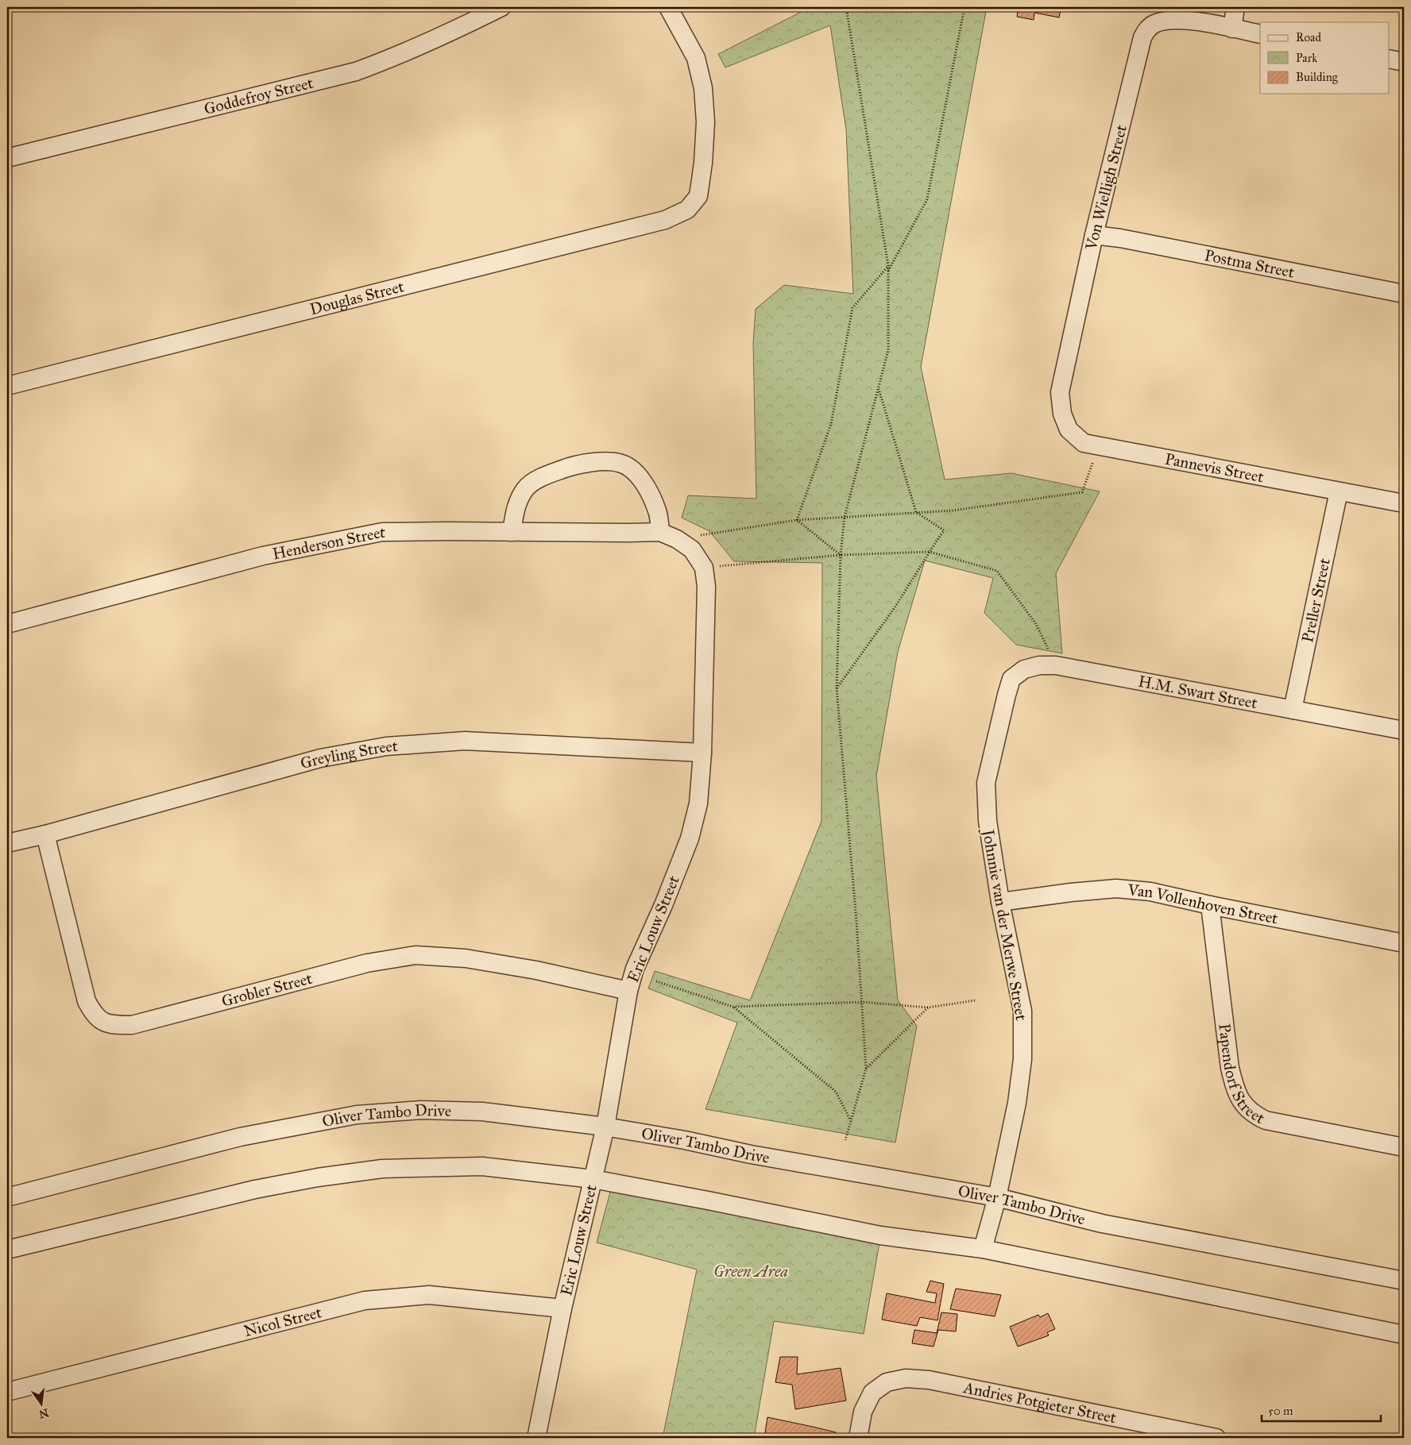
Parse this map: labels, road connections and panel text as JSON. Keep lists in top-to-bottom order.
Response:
{
  "streets": {
    "street": [
      "Goddefroy Street",
      "Von Wielligh Street",
      "Postma Street",
      "Douglas Street",
      "Pannevis Street",
      "Henderson Street",
      "Preller Street",
      "H.M. Swart Street",
      "Greyling Street",
      "Van Vollenhoven Street",
      "Johnnie van der Merwe Street",
      "Eric Louw Street",
      "Grobler Street",
      "Papendorf Street",
      "Oliver Tambo Drive",
      "Nicol Street",
      "Andries Potgieter Street"
    ]
  },
  "crossings": [
    ["Von Wielligh Street", "Postma Street"],
    ["Von Wielligh Street", "Pannevis Street"],
    ["Pannevis Street", "Preller Street"],
    ["Henderson Street", "Eric Louw Street"],
    ["Preller Street", "H.M. Swart Street"],
    ["H.M. Swart Street", "Johnnie van der Merwe Street"],
    ["Greyling Street", "Eric Louw Street"],
    ["Greyling Street", "Grobler Street"],
    ["Van Vollenhoven Street", "Johnnie van der Merwe Street"],
    ["Van Vollenhoven Street", "Papendorf Street"],
    ["Johnnie van der Merwe Street", "Oliver Tambo Drive"],
    ["Eric Louw Street", "Grobler Street"],
    ["Eric Louw Street", "Oliver Tambo Drive"],
    ["Eric Louw Street", "Nicol Street"]
  ],
  "parks": ["Green Area"],
  "legend": ["Road", "Park", "Building"],
  "scale_bar": "50 m",
  "north": "bottom"
}
